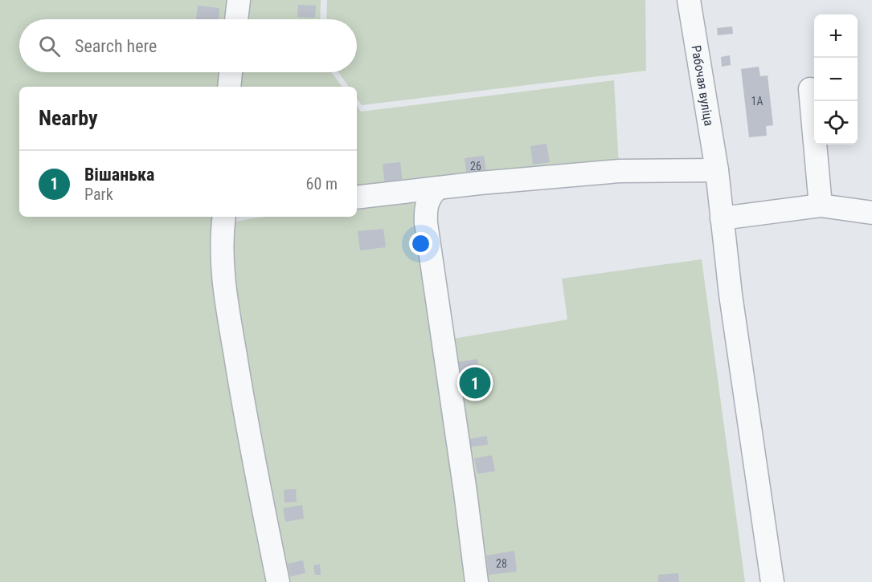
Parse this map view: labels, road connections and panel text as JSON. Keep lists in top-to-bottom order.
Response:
{
  "streets": {
    "street": ["Рабочая вуліца"]
  },
  "house_numbers": ["1А", "26", "28"],
  "page": {
    "map_buttons": ["+", "−"],
    "search": "Search here",
    "heading": "Nearby",
    "list": [
      {
        "mark": "1",
        "name": "Вішанька",
        "note": "Park",
        "value": "60 m"
      }
    ],
    "pins": "1"
  }
}
